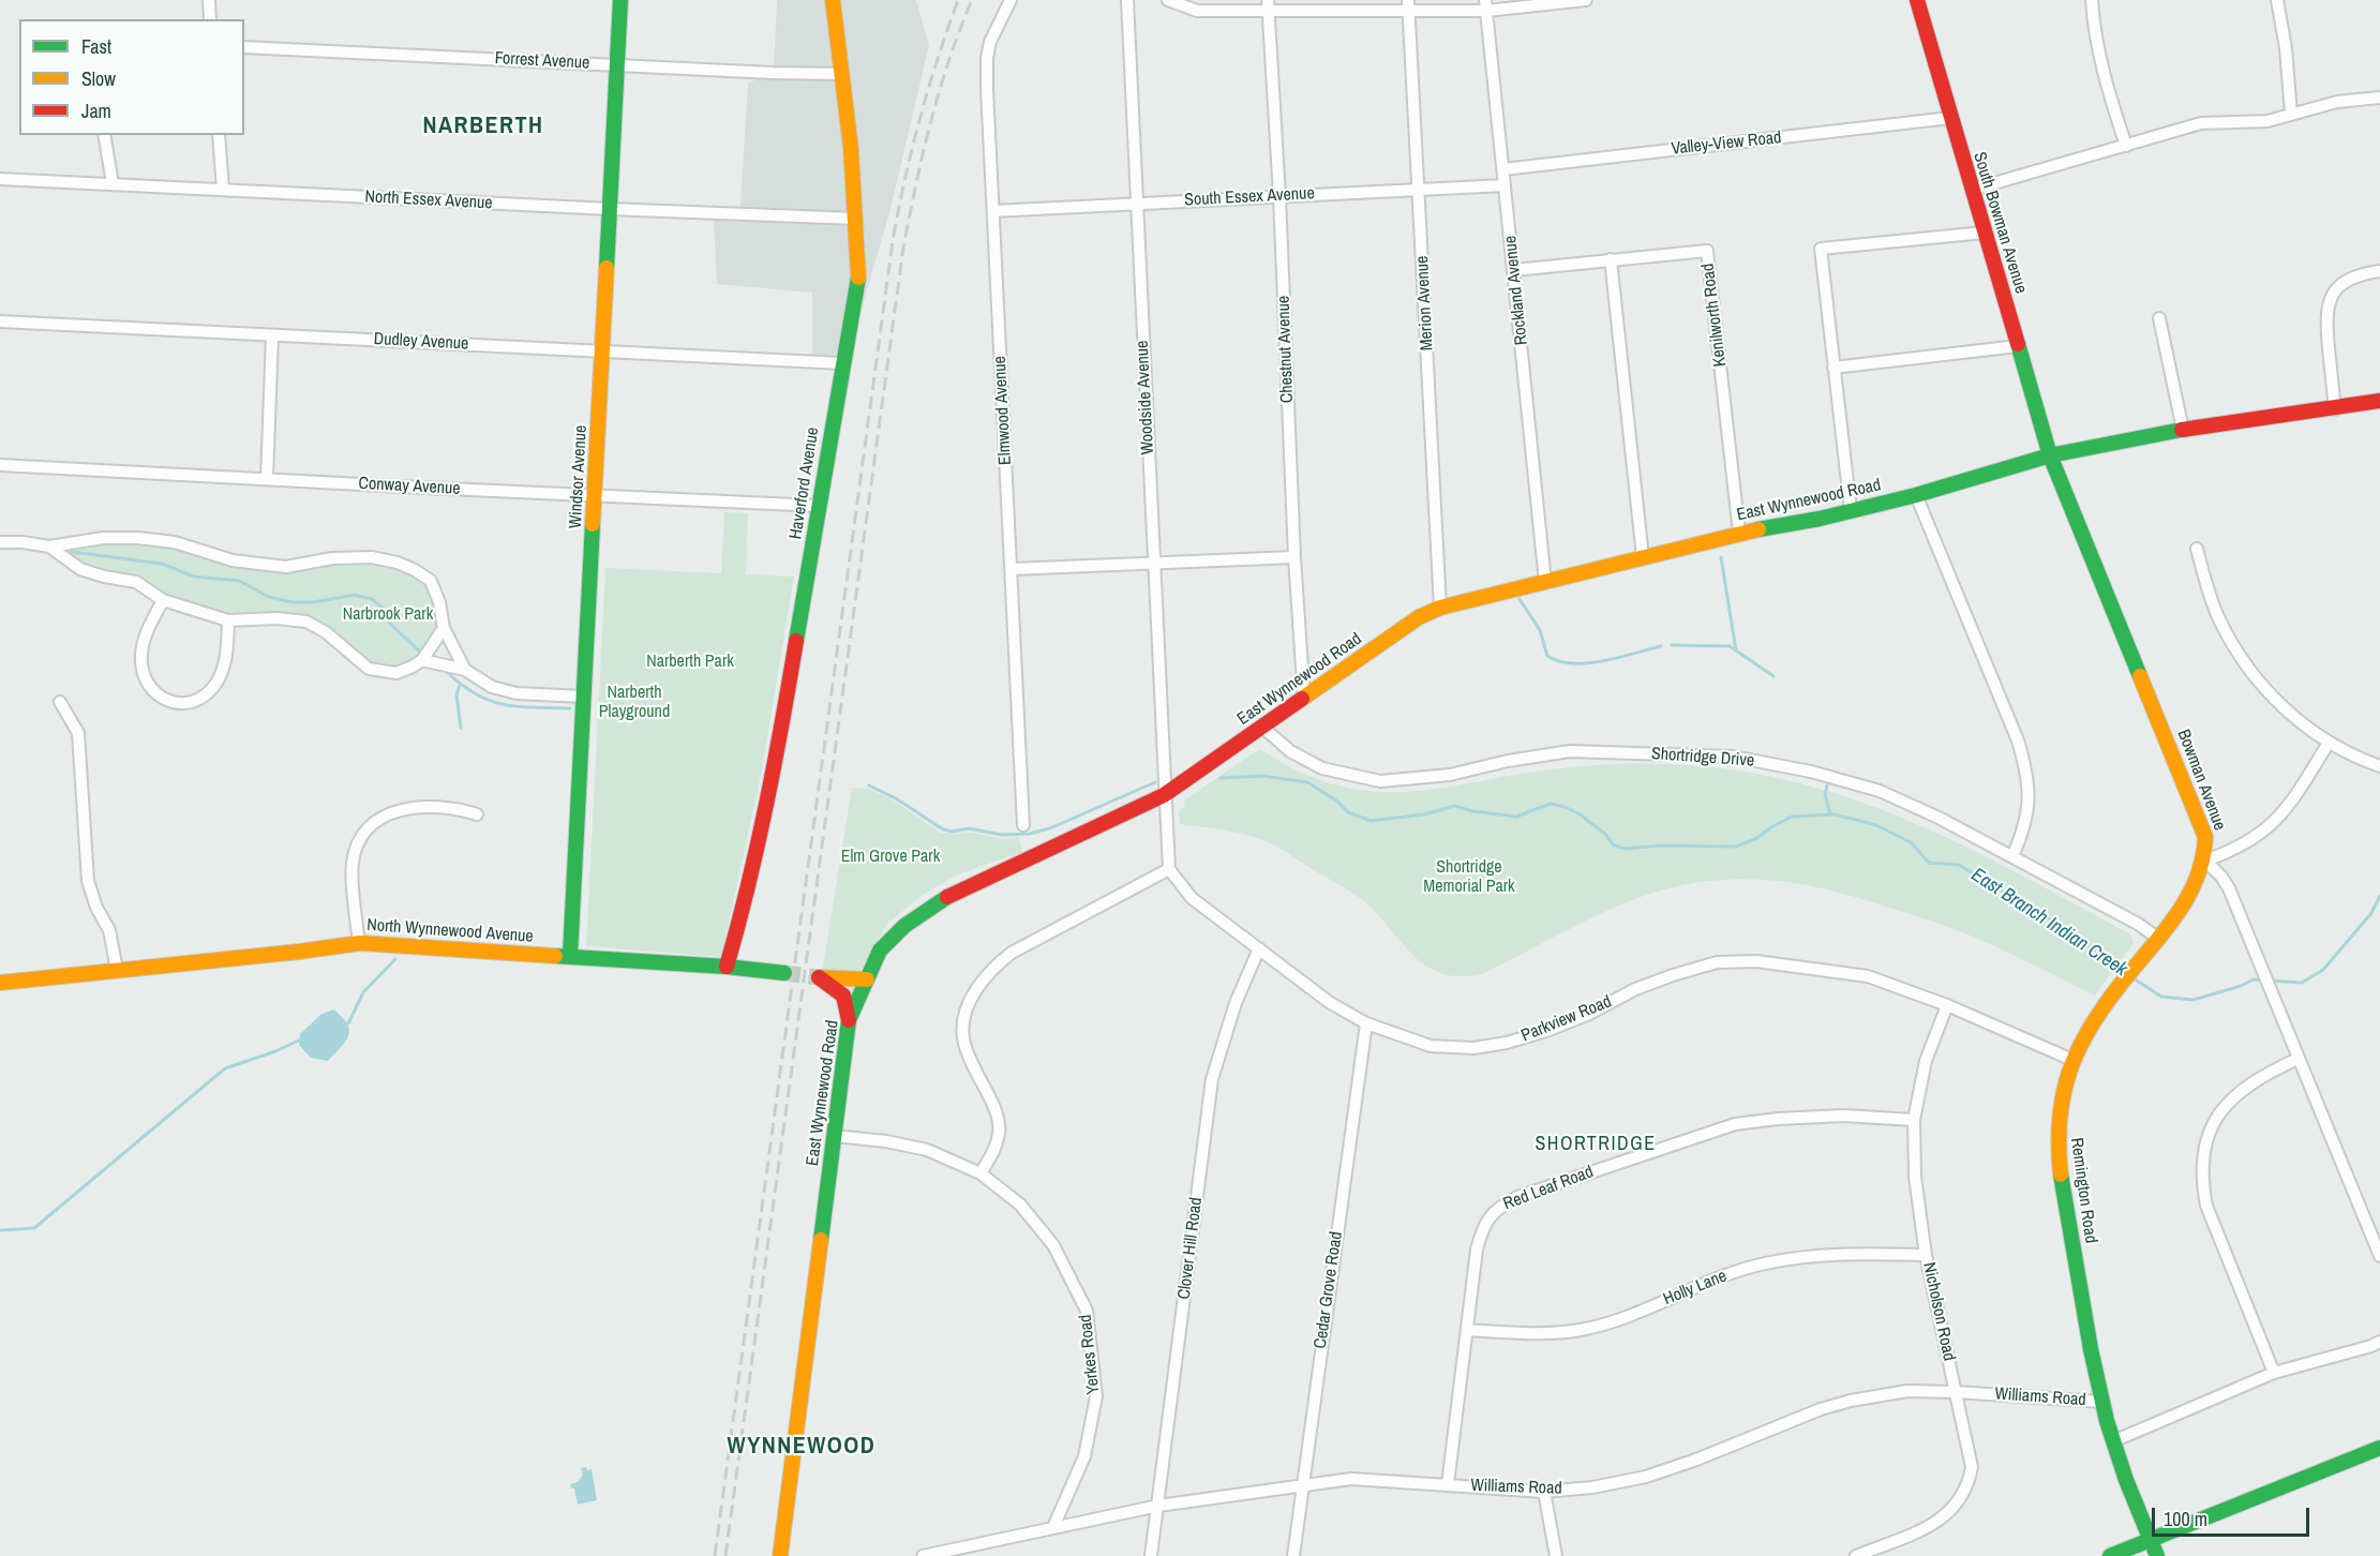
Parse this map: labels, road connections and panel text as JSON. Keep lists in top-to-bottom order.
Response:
{
  "streets": {
    "main road": [
      "South Bowman Avenue",
      "Windsor Avenue",
      "Haverford Avenue",
      "East Wynnewood Road",
      "Bowman Avenue",
      "North Wynnewood Avenue",
      "Remington Road"
    ],
    "street": [
      "Forrest Avenue",
      "Valley-View Road",
      "South Essex Avenue",
      "North Essex Avenue",
      "Rockland Avenue",
      "Merion Avenue",
      "Kenilworth Road",
      "Dudley Avenue",
      "Chestnut Avenue",
      "Woodside Avenue",
      "Elmwood Avenue",
      "Conway Avenue",
      "Shortridge Drive",
      "Parkview Road",
      "Red Leaf Road",
      "Clover Hill Road",
      "Holly Lane",
      "Cedar Grove Road",
      "Nicholson Road",
      "Yerkes Road",
      "Williams Road"
    ]
  },
  "crossings": [
    ["Forrest Avenue", "Windsor Avenue"],
    ["Forrest Avenue", "Haverford Avenue"],
    ["Valley-View Road", "South Bowman Avenue"],
    ["Valley-View Road", "Rockland Avenue"],
    ["South Essex Avenue", "Rockland Avenue"],
    ["South Essex Avenue", "Merion Avenue"],
    ["South Essex Avenue", "Chestnut Avenue"],
    ["South Essex Avenue", "Woodside Avenue"],
    ["South Essex Avenue", "Elmwood Avenue"],
    ["North Essex Avenue", "Windsor Avenue"],
    ["North Essex Avenue", "Haverford Avenue"],
    ["South Bowman Avenue", "East Wynnewood Road"],
    ["South Bowman Avenue", "Bowman Avenue"],
    ["Rockland Avenue", "Kenilworth Road"],
    ["Rockland Avenue", "East Wynnewood Road"],
    ["Merion Avenue", "East Wynnewood Road"],
    ["Kenilworth Road", "East Wynnewood Road"],
    ["Dudley Avenue", "Windsor Avenue"],
    ["Dudley Avenue", "Haverford Avenue"],
    ["Chestnut Avenue", "East Wynnewood Road"],
    ["Woodside Avenue", "East Wynnewood Road"],
    ["Windsor Avenue", "Conway Avenue"],
    ["Windsor Avenue", "North Wynnewood Avenue"],
    ["Haverford Avenue", "Conway Avenue"],
    ["Haverford Avenue", "North Wynnewood Avenue"],
    ["East Wynnewood Road", "Shortridge Drive"],
    ["East Wynnewood Road", "Bowman Avenue"],
    ["East Wynnewood Road", "Yerkes Road"],
    ["Shortridge Drive", "Remington Road"],
    ["Bowman Avenue", "Remington Road"],
    ["Parkview Road", "Remington Road"],
    ["Parkview Road", "Clover Hill Road"],
    ["Parkview Road", "Cedar Grove Road"],
    ["Parkview Road", "Nicholson Road"],
    ["Red Leaf Road", "Holly Lane"],
    ["Red Leaf Road", "Nicholson Road"],
    ["Red Leaf Road", "Williams Road"],
    ["Remington Road", "Williams Road"],
    ["Clover Hill Road", "Williams Road"],
    ["Holly Lane", "Nicholson Road"],
    ["Cedar Grove Road", "Williams Road"],
    ["Nicholson Road", "Williams Road"],
    ["Yerkes Road", "Williams Road"]
  ],
  "districts": ["NARBERTH", "SHORTRIDGE", "WYNNEWOOD"],
  "water": ["East Branch Indian Creek"],
  "parks": [
    "Narbrook Park",
    "Narberth Park",
    "Narberth Playground",
    "Elm Grove Park",
    "Shortridge Memorial Park"
  ],
  "legend": ["Fast", "Slow", "Jam"],
  "scale_bar": "100 m"
}
